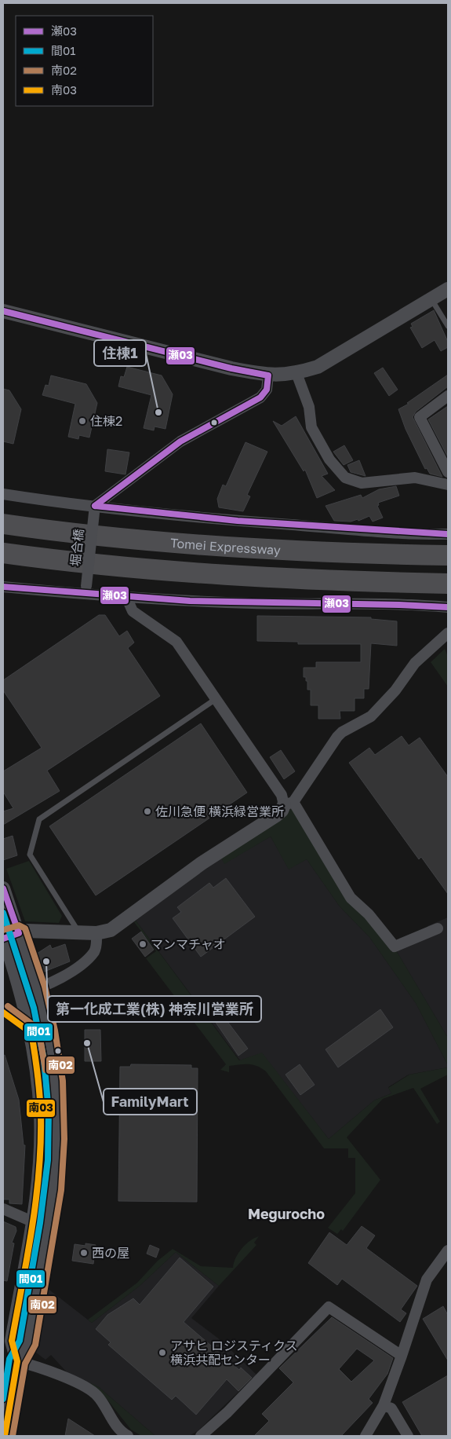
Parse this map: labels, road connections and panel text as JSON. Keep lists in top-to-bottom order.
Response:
{
  "streets": {
    "highway": ["Tomei Expressway"],
    "street": ["堀合橋"]
  },
  "districts": ["Megurocho"],
  "places": [
    "住棟1",
    "住棟2",
    "佐川急便 横浜緑営業所",
    "マンマチャオ",
    "第一化成工業(株) 神奈川営業所",
    "FamilyMart",
    "西の屋",
    "アサヒ ロジスティクス 横浜共配センター"
  ],
  "lines": [
    "transit line 瀬03",
    "transit line 間01",
    "transit line 南02",
    "transit line 南03"
  ],
  "legend": [
    "瀬03",
    "間01",
    "南02",
    "南03"
  ]
}
